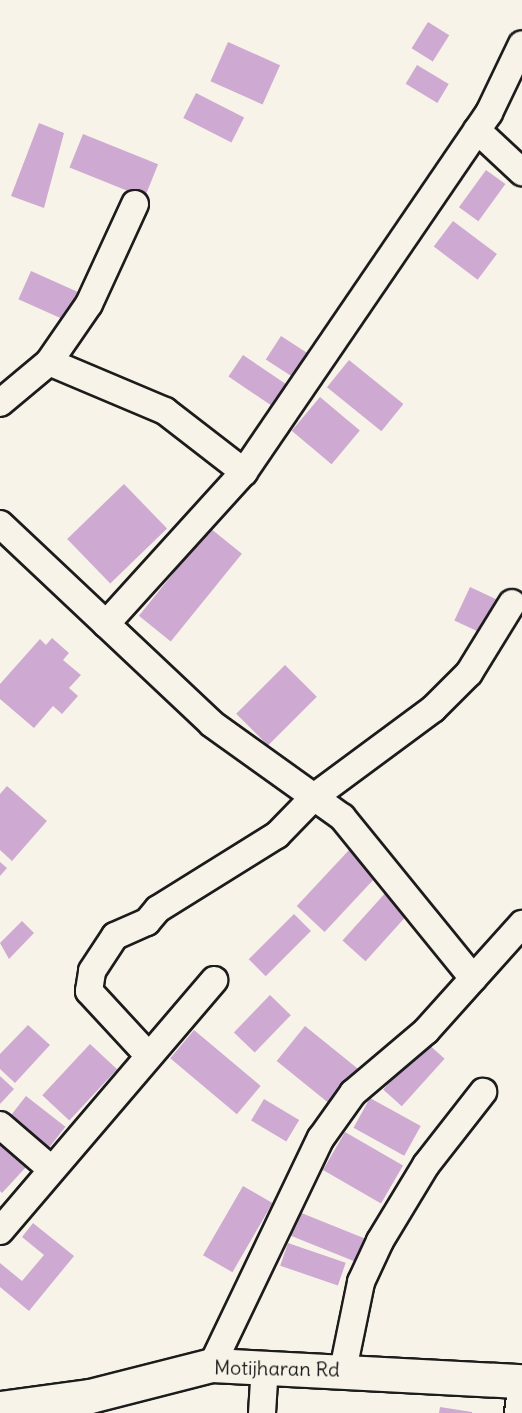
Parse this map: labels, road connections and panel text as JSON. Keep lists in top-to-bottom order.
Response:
{
  "streets": {
    "main road": ["Motijharan Rd"]
  }
}
